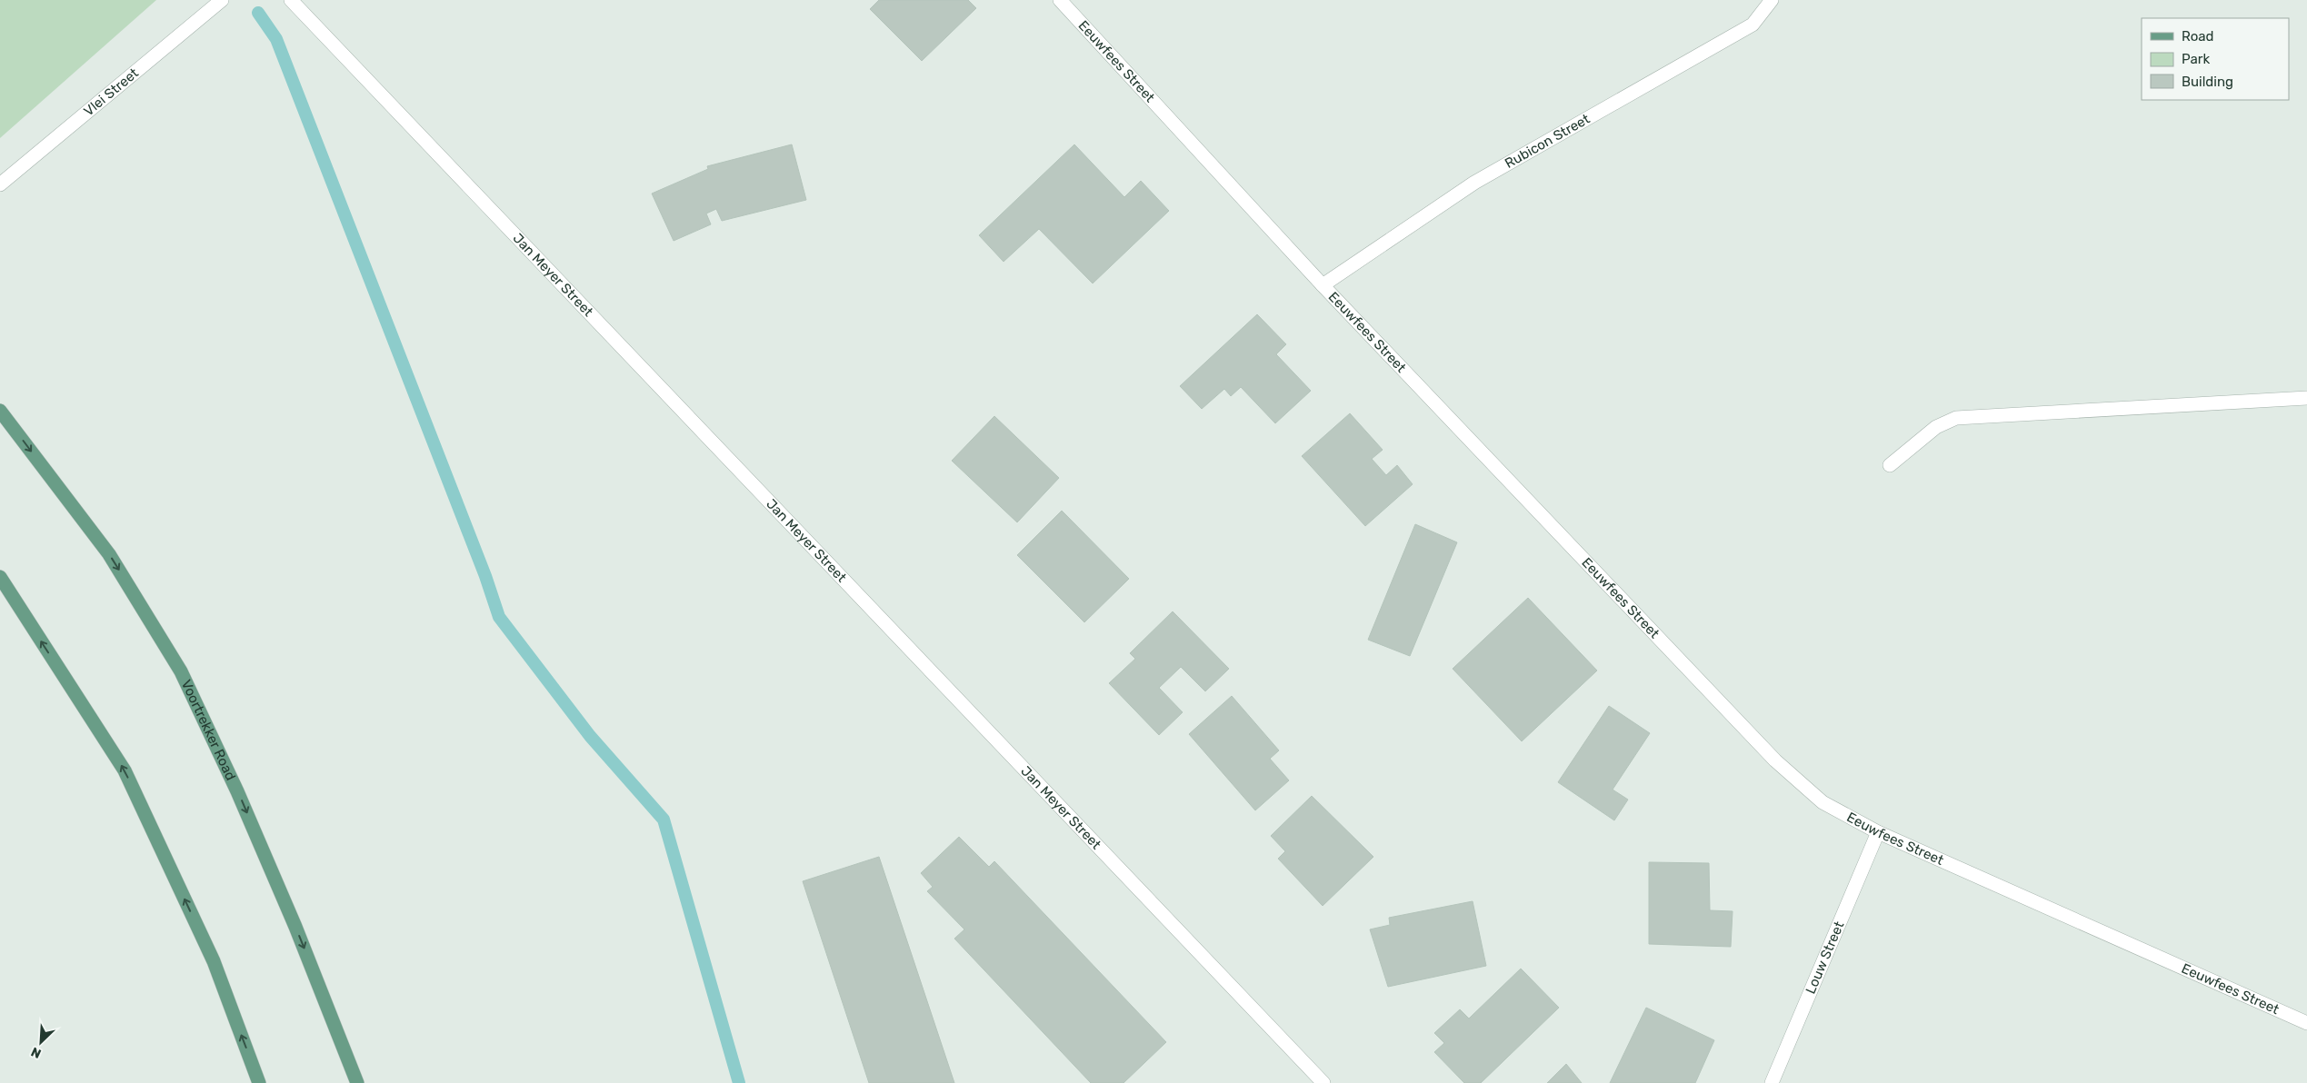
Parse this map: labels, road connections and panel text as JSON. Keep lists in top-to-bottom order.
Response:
{
  "streets": {
    "main road": ["Voortrekker Road"],
    "street": [
      "Eeuwfees Street",
      "Vlei Street",
      "Rubicon Street",
      "Jan Meyer Street",
      "Louw Street"
    ]
  },
  "crossings": [
    ["Eeuwfees Street", "Rubicon Street"],
    ["Eeuwfees Street", "Louw Street"]
  ],
  "legend": ["Road", "Park", "Building"],
  "north": "bottom left"
}
